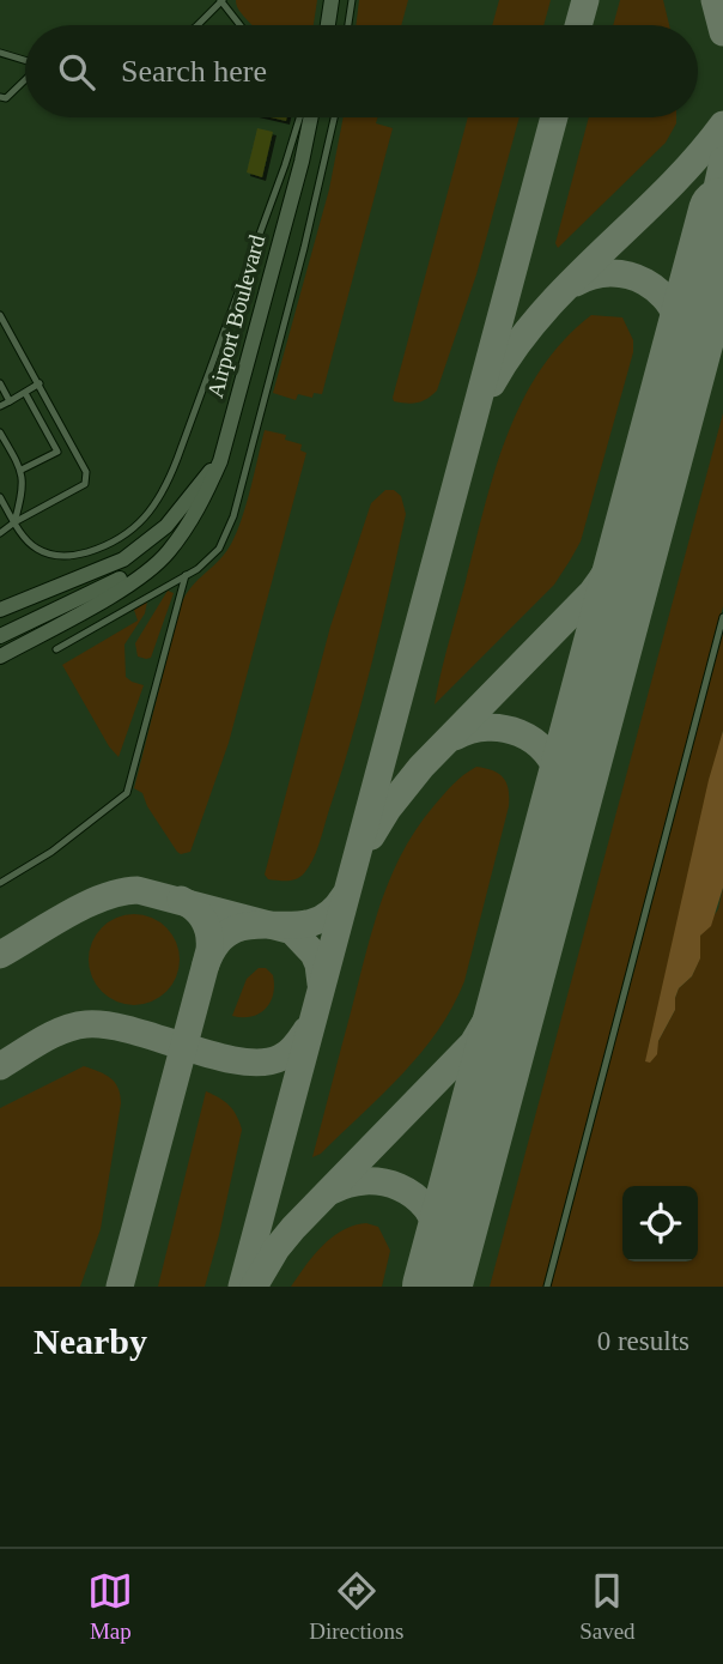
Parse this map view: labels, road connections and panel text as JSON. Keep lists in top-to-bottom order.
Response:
{
  "streets": {
    "street": ["Airport Boulevard"]
  },
  "page": {
    "search": "Search here",
    "heading": ["Nearby", "0 results"],
    "nav": ["Map", "Directions", "Saved"]
  }
}
